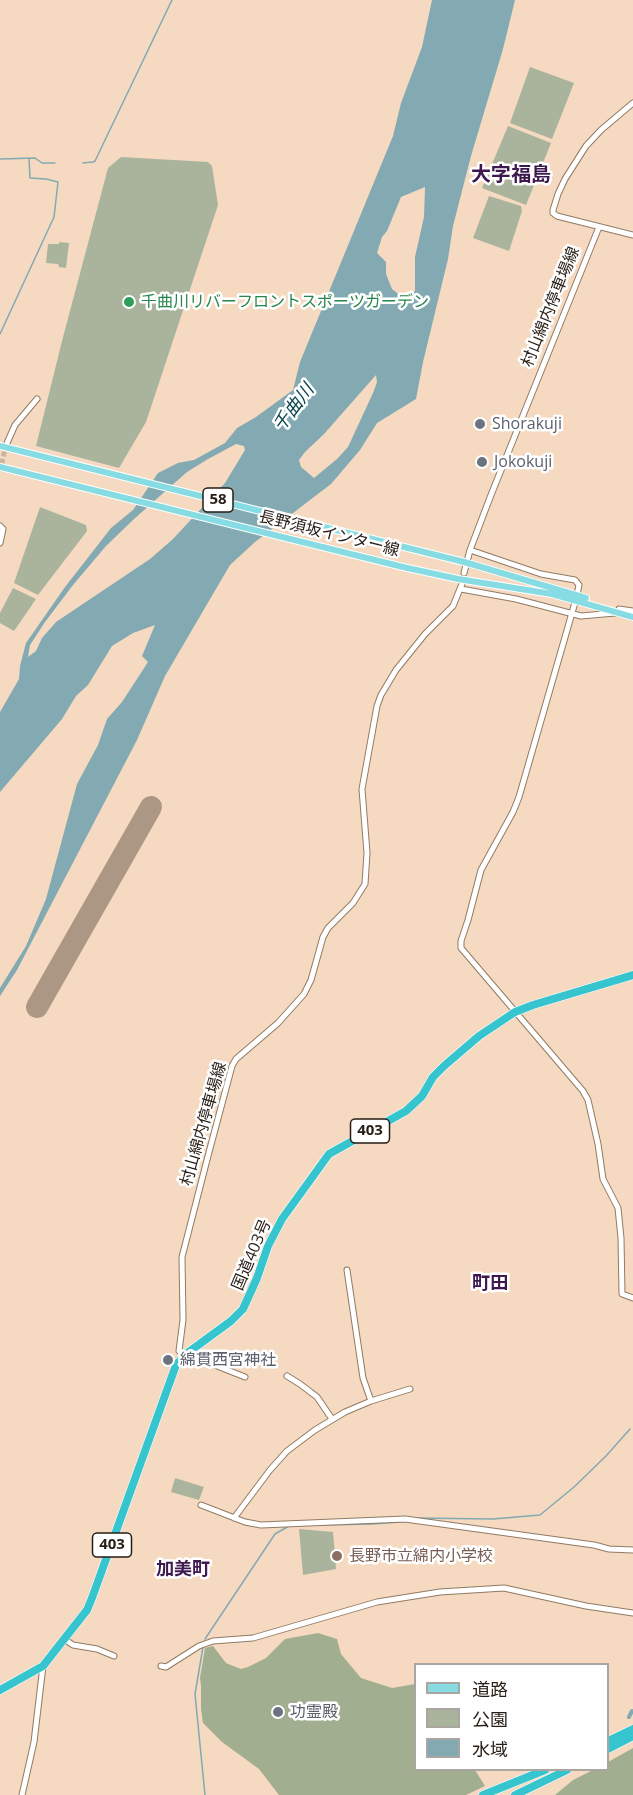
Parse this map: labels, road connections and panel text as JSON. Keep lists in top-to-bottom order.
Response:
{
  "streets": {
    "highway": ["403", "国道403号"],
    "main road": ["58", "長野須坂インター線"],
    "street": ["村山綿内停車場線"]
  },
  "crossings": [
    ["村山綿内停車場線", "国道403号"]
  ],
  "districts": ["大字福島", "町田", "加美町"],
  "water": ["千曲川"],
  "places": [
    "千曲川リバーフロントスポーツガーデン",
    "Shorakuji",
    "Jokokuji",
    "綿貫西宮神社",
    "長野市立綿内小学校",
    "功霊殿"
  ],
  "legend": ["道路", "公園", "水域"]
}
